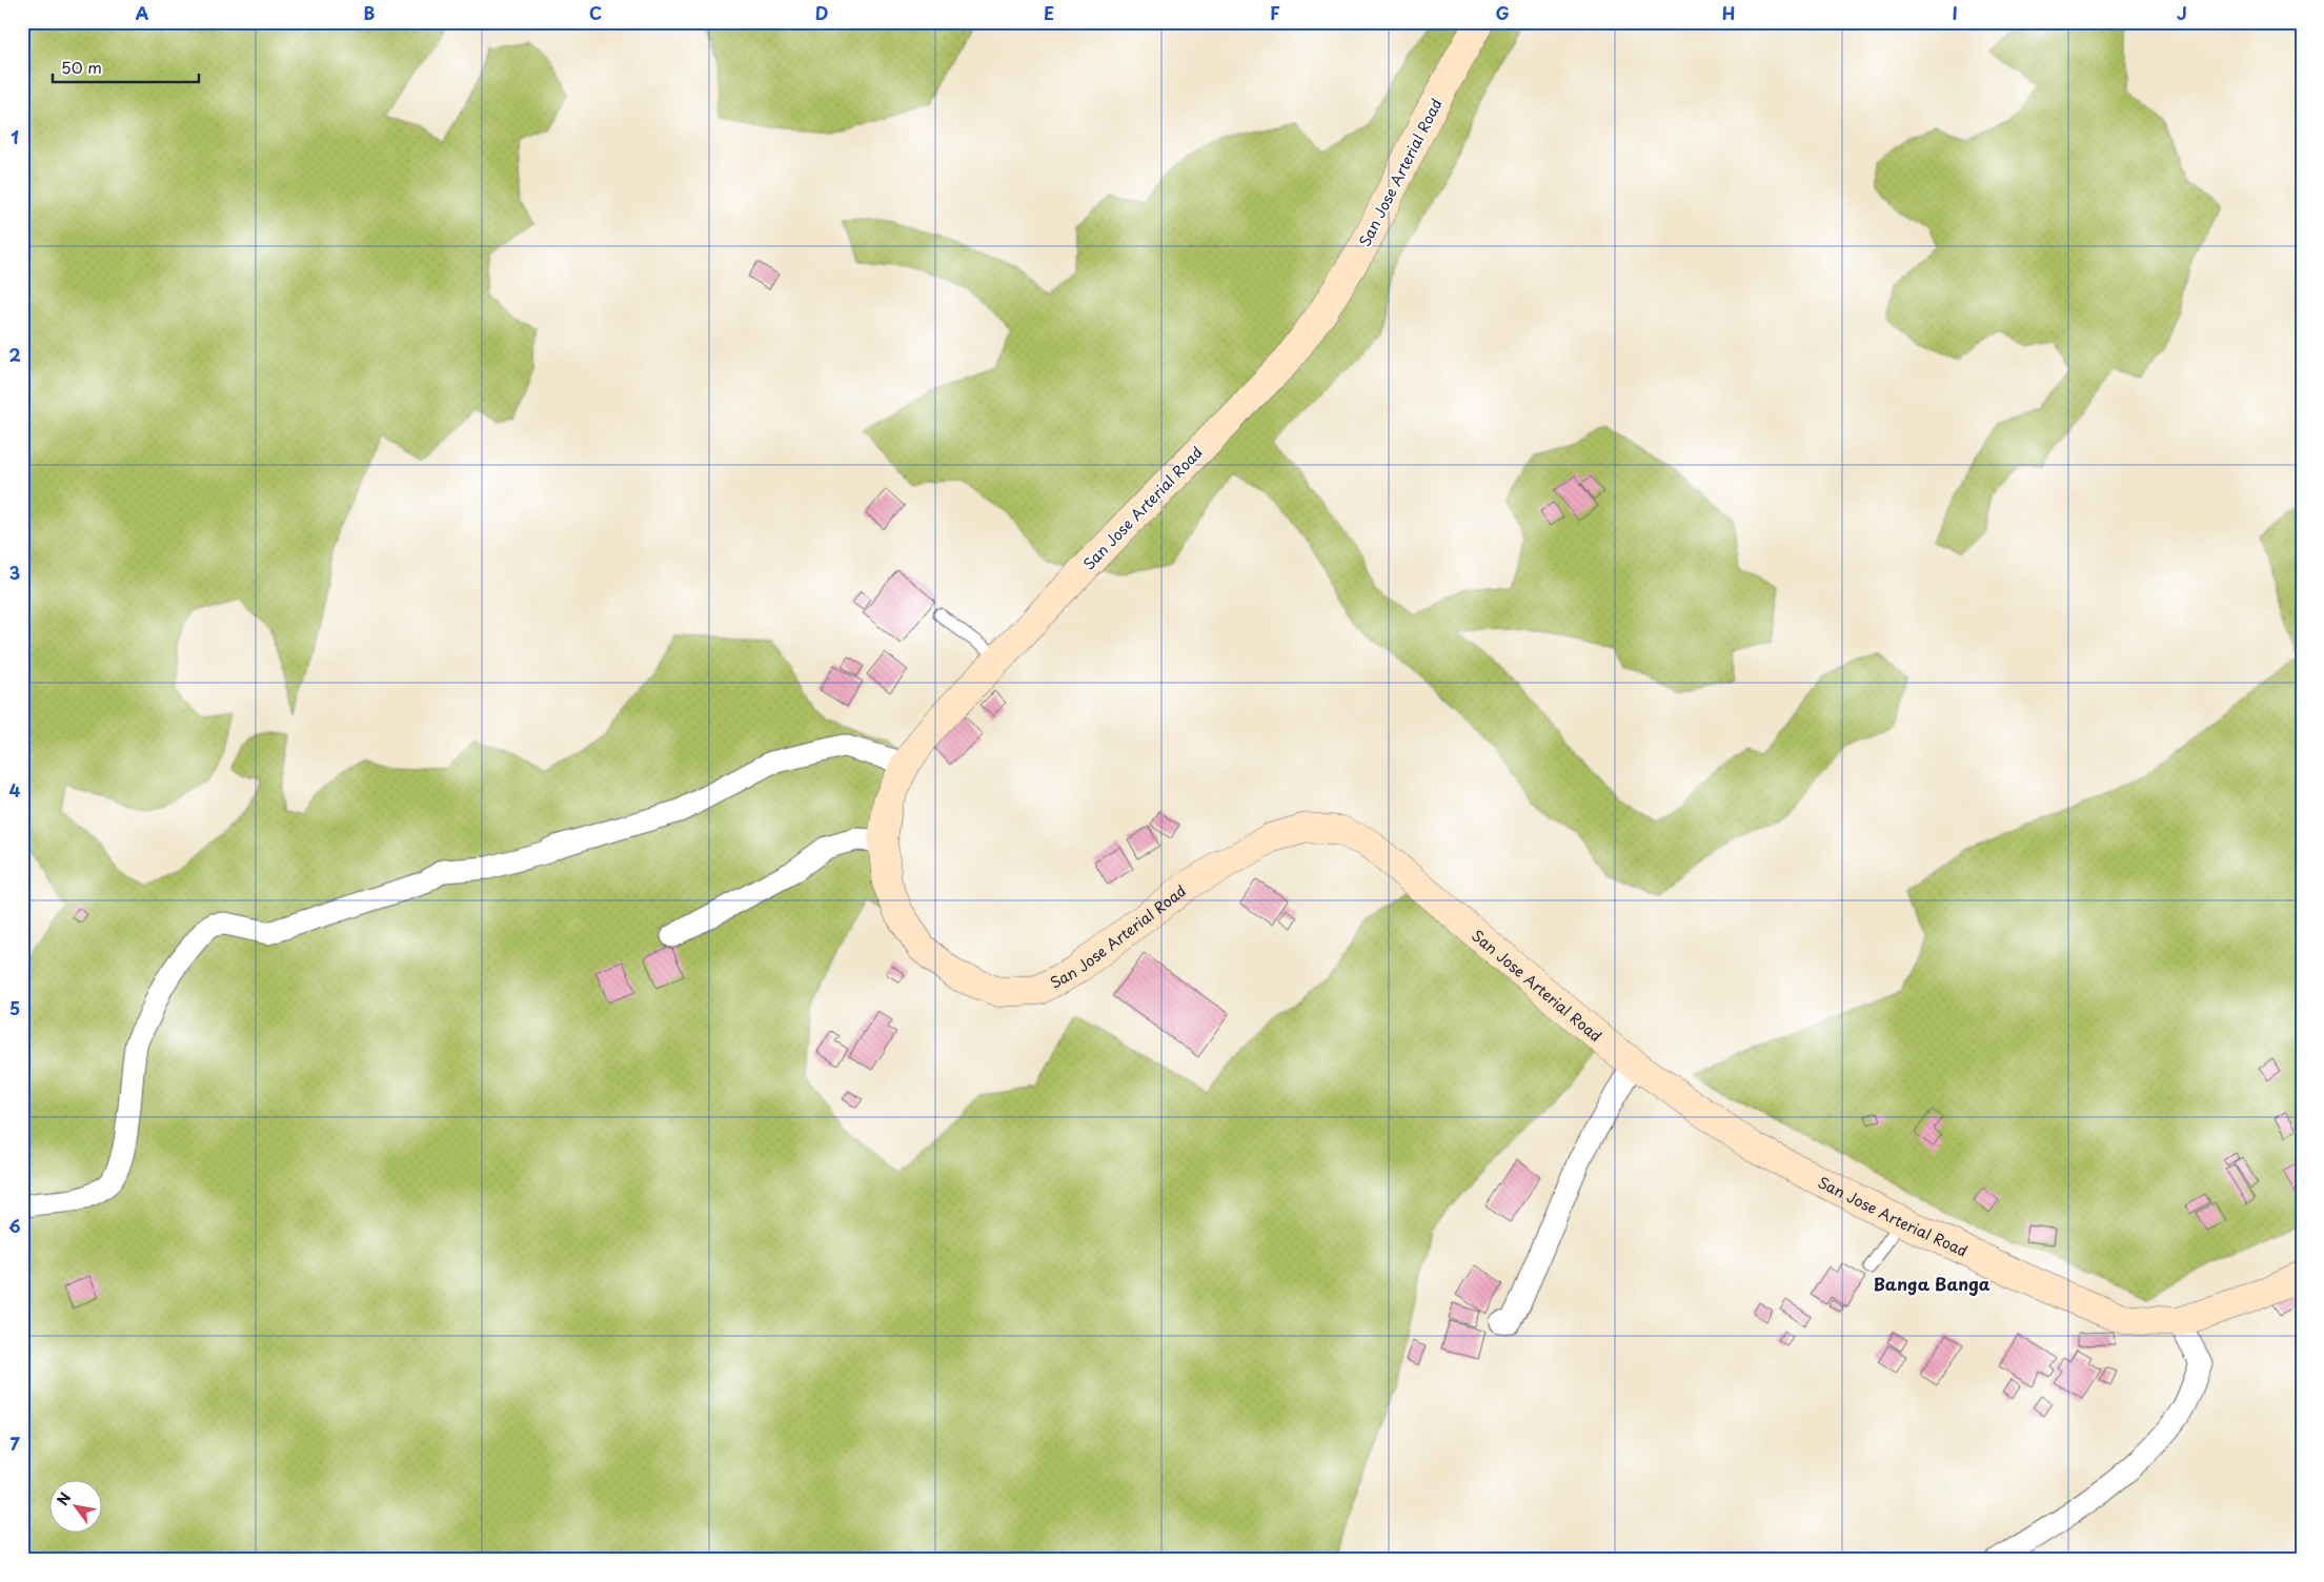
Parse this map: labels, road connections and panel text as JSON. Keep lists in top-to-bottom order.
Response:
{
  "streets": {
    "main road": ["San Jose Arterial Road"]
  },
  "districts": ["Banga Banga"],
  "scale_bar": "50 m",
  "north": "top left",
  "grid": {
    "columns": [
      "A",
      "B",
      "C",
      "D",
      "E",
      "F",
      "G",
      "H",
      "I",
      "J"
    ],
    "rows": [
      "1",
      "2",
      "3",
      "4",
      "5",
      "6",
      "7"
    ]
  }
}
